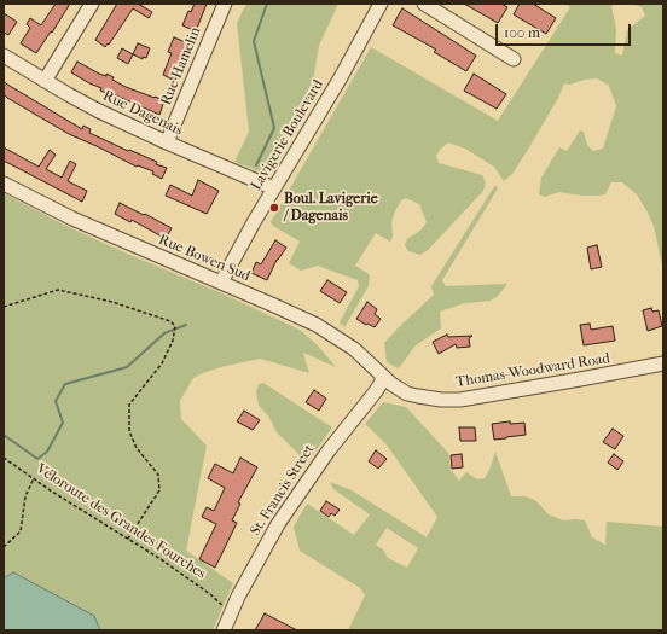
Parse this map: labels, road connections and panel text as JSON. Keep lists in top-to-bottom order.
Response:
{
  "streets": {
    "street": [
      "Rue Hamelin",
      "Rue Dagenais",
      "Lavigerie Boulevard",
      "Rue Bowen Sud",
      "Thomas-Woodward Road",
      "St. Francis Street"
    ],
    "path": ["Véloroute des Grandes Fourches"]
  },
  "crossings": [
    ["Rue Hamelin", "Rue Dagenais"],
    ["Rue Dagenais", "Lavigerie Boulevard"],
    ["Lavigerie Boulevard", "Rue Bowen Sud"],
    ["Rue Bowen Sud", "Thomas-Woodward Road"],
    ["Rue Bowen Sud", "St. Francis Street"],
    ["Thomas-Woodward Road", "St. Francis Street"]
  ],
  "places": ["Boul. Lavigerie / Dagenais"],
  "scale_bar": "100 m"
}
